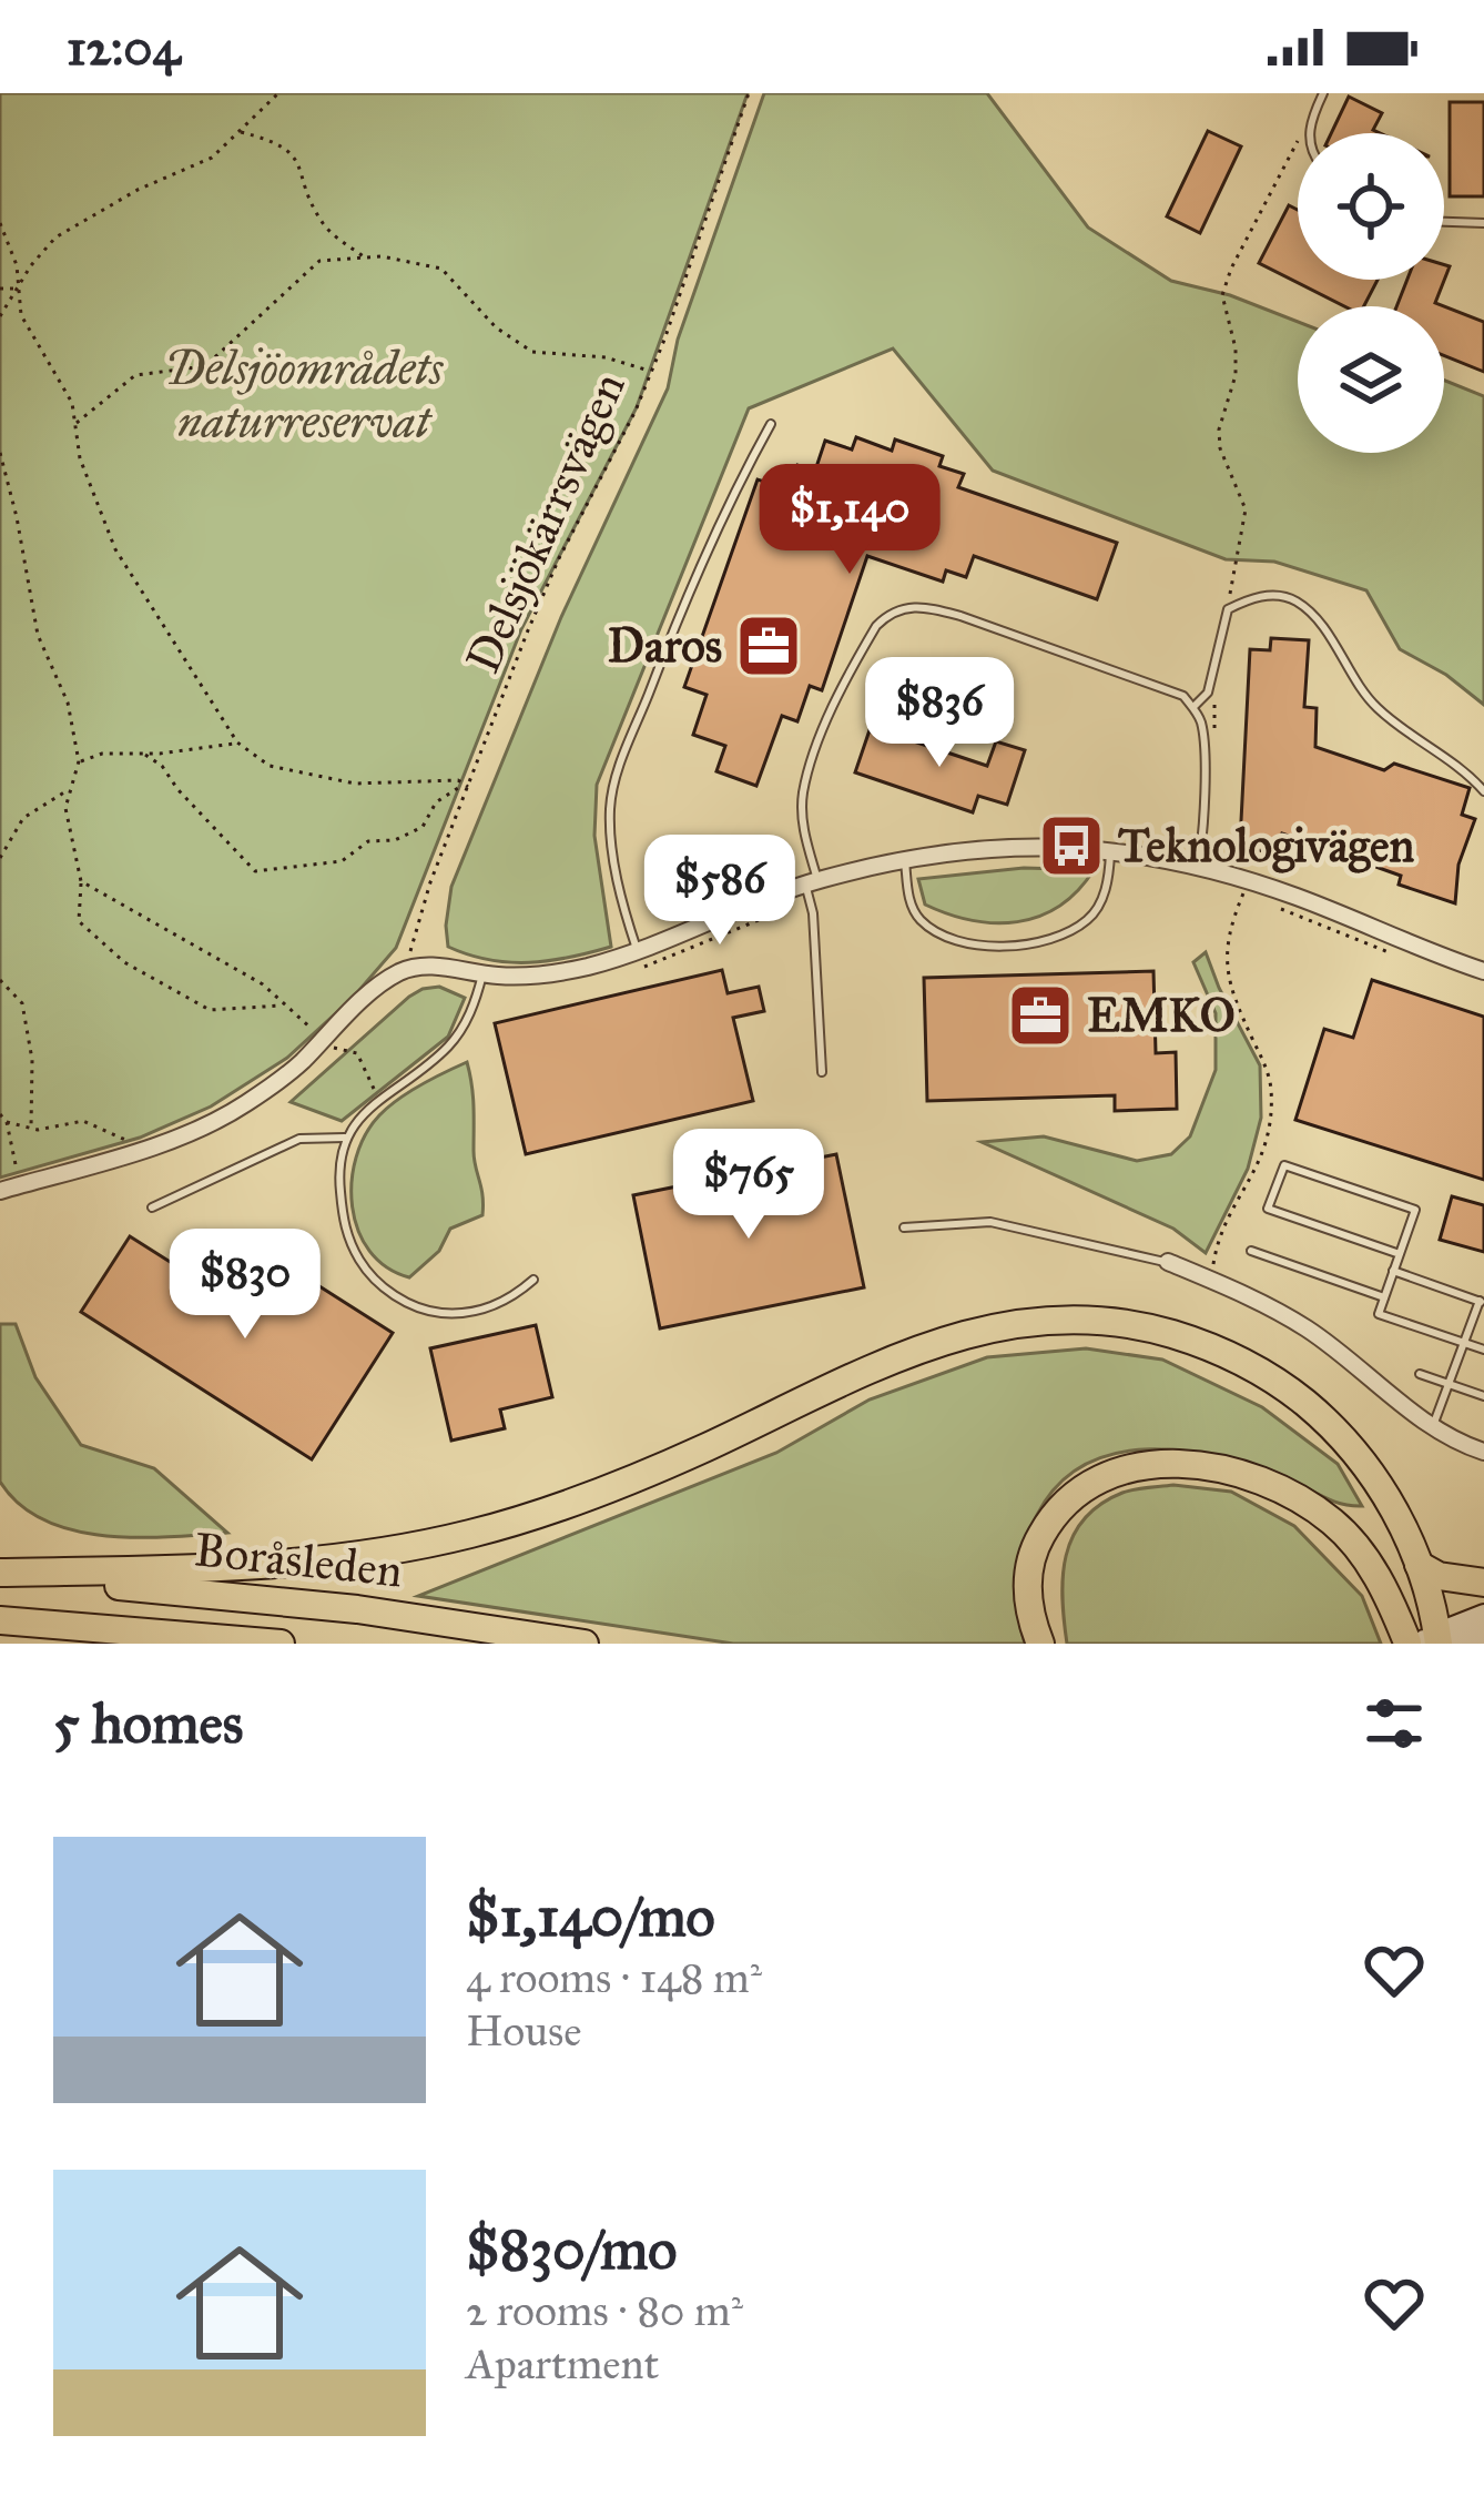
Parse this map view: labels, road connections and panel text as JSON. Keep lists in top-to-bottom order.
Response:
{
  "streets": {
    "highway": ["Boråsleden"],
    "path": ["Delsjökärrsvägen"]
  },
  "parks": ["Delsjöområdets naturreservat"],
  "places": {
    "office": ["Daros", "EMKO"],
    "bus stop": ["Teknologivägen"]
  },
  "page": {
    "status": "12:04",
    "price": [
      "$1,140",
      "$836",
      "$586",
      "$765",
      "$830"
    ],
    "heading": "5 homes",
    "list": [
      {
        "name": "$1,140/mo",
        "note": "4 rooms · 148 m² · House"
      },
      {
        "name": "$830/mo",
        "note": "2 rooms · 80 m² · Apartment"
      }
    ]
  }
}
